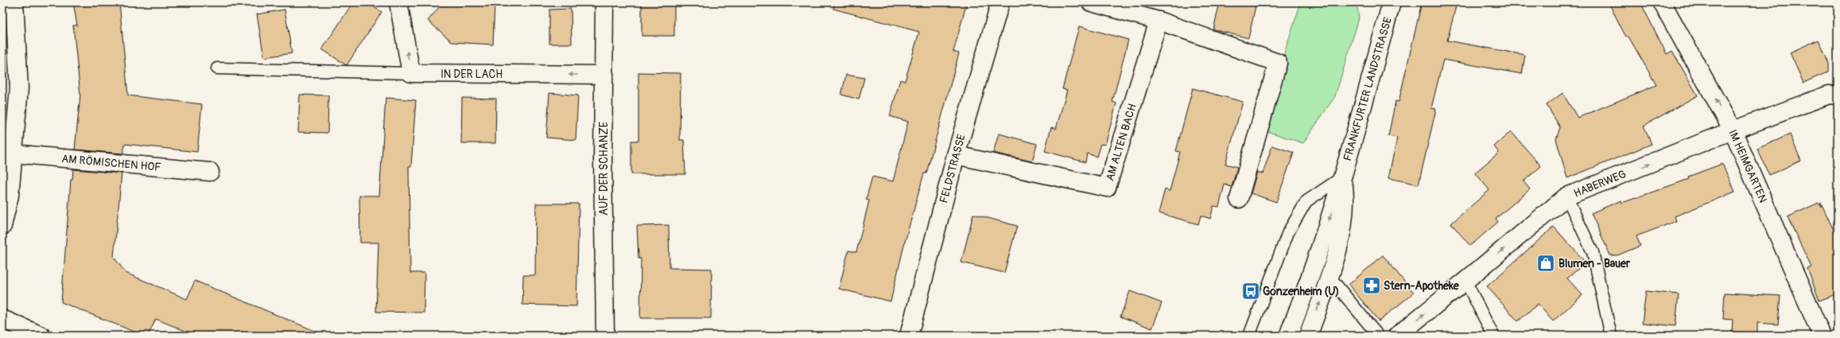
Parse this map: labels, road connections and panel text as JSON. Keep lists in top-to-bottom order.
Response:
{
  "streets": {
    "street": [
      "IN DER LACH",
      "FRANKFURTER LANDSTRASSE",
      "AM ALTEN BACH",
      "AM RÖMISCHEN HOF",
      "IM HEIMGARTEN",
      "AUF DER SCHANZE",
      "FELDSTRASSE",
      "HABERWEG"
    ]
  },
  "crossings": [
    ["IN DER LACH", "AUF DER SCHANZE"],
    ["AM ALTEN BACH", "FELDSTRASSE"],
    ["IM HEIMGARTEN", "HABERWEG"]
  ],
  "one_way": ["IN DER LACH", "IM HEIMGARTEN", "HABERWEG"],
  "places": {
    "shop": ["Blumen - Bauer"],
    "pharmacy": ["Stern-Apotheke"],
    "bus stop": ["Gonzenheim (U)"]
  }
}
